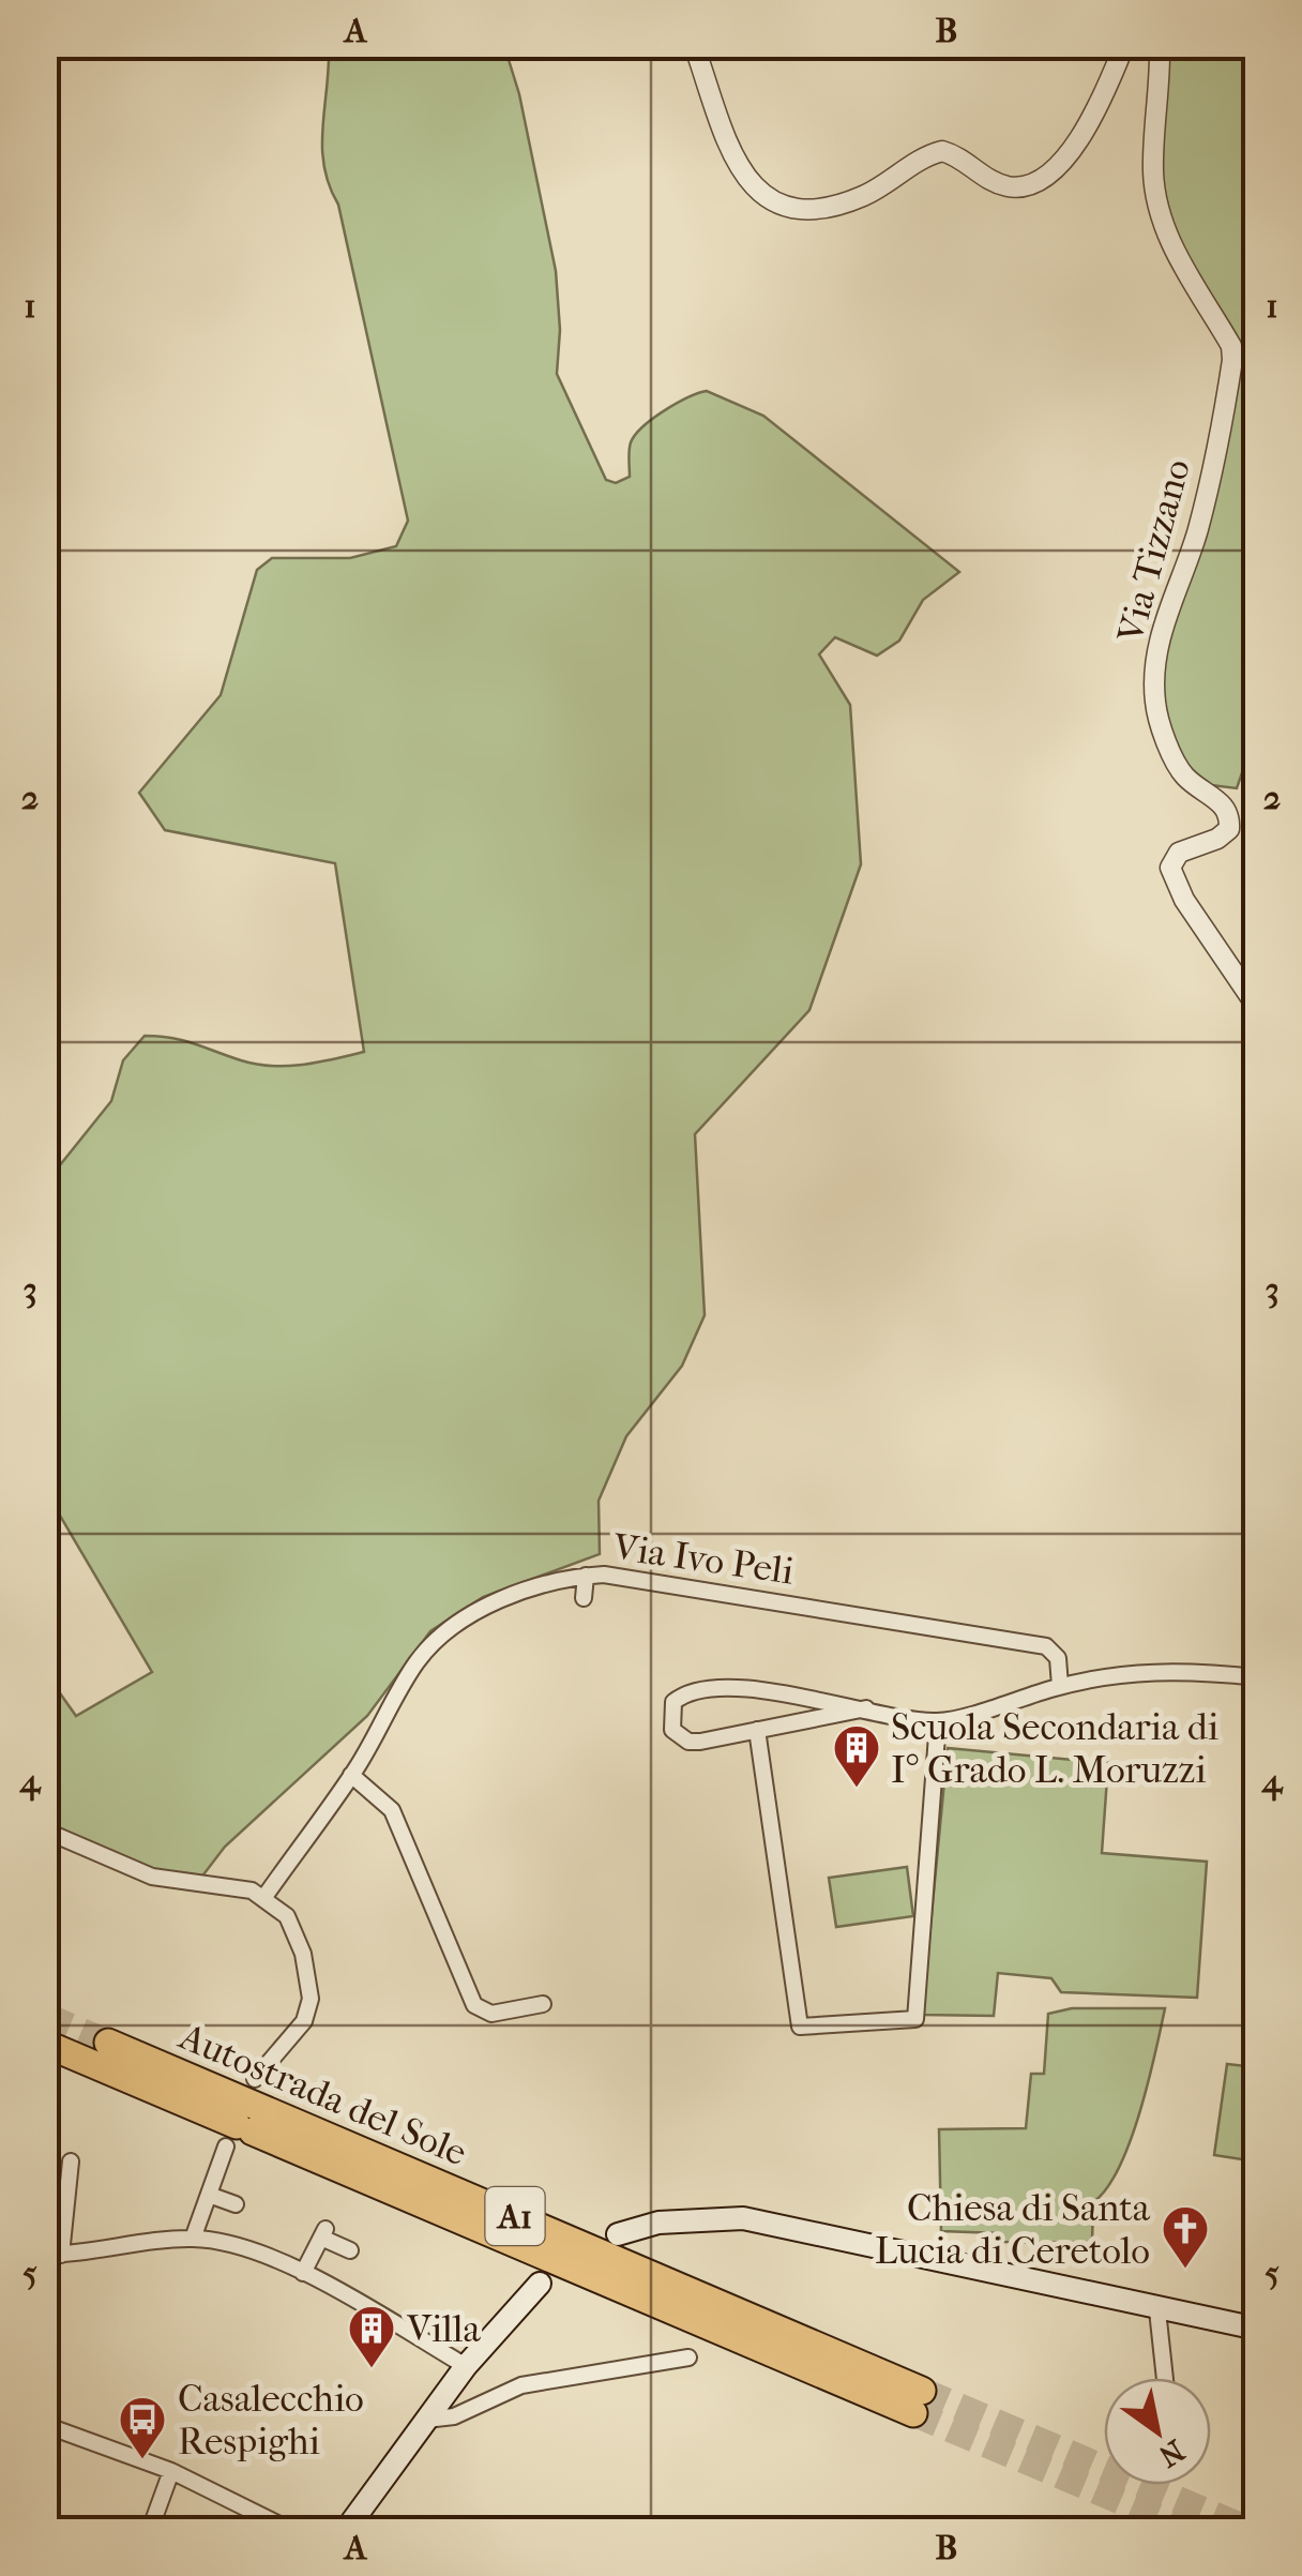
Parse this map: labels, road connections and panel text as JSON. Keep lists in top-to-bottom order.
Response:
{
  "streets": {
    "highway": ["Autostrada del Sole", "A1"],
    "street": ["Via Tizzano", "Via Ivo Peli"]
  },
  "places": {
    "building": ["Scuola Secondaria di I° Grado L. Moruzzi", "Villa"],
    "church": ["Chiesa di Santa Lucia di Ceretolo"],
    "bus stop": ["Casalecchio Respighi"]
  },
  "north": "bottom right",
  "grid": {
    "columns": ["A", "B"],
    "rows": [
      "1",
      "2",
      "3",
      "4",
      "5"
    ]
  }
}
